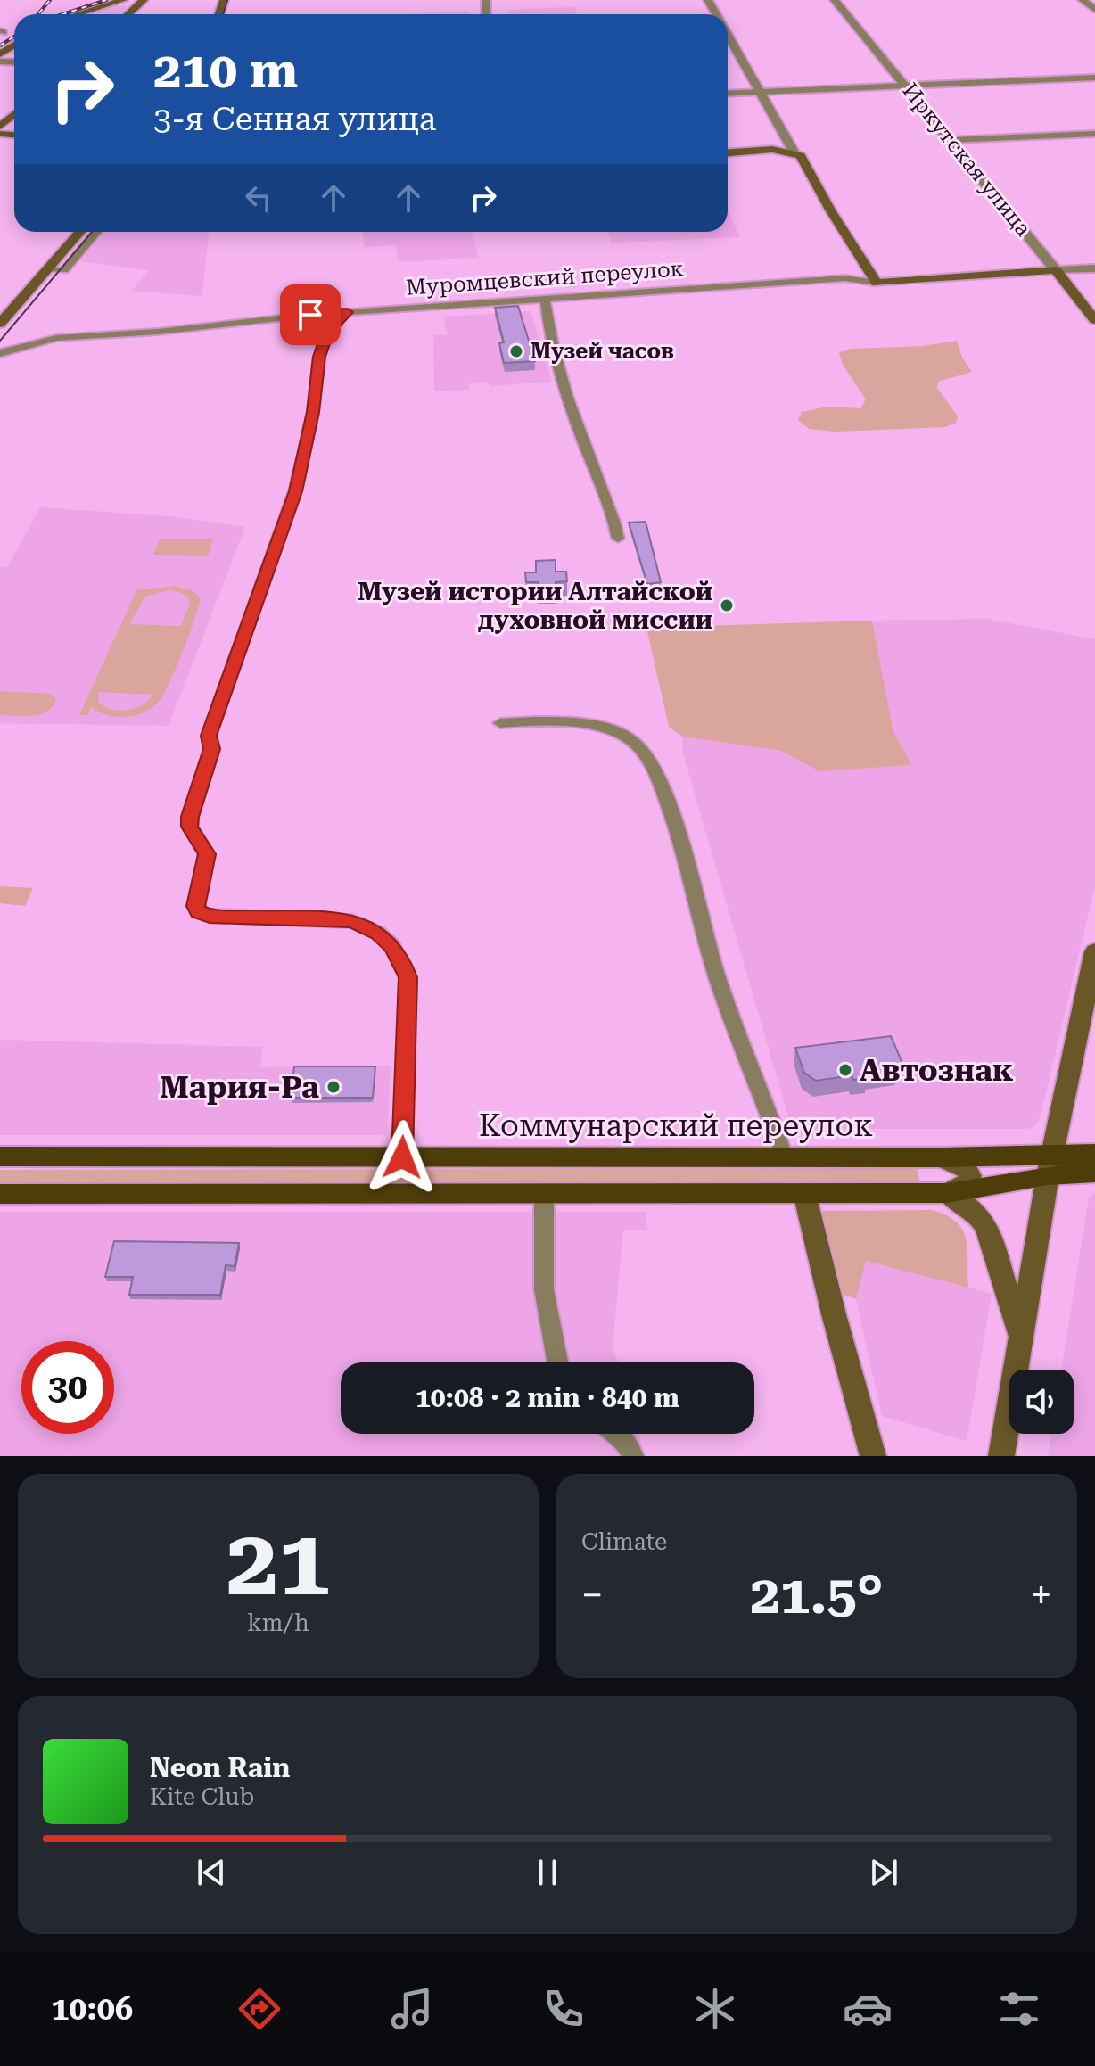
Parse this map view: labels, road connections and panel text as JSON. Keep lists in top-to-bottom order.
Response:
{
  "streets": {
    "main road": ["Иркутская улица", "Муромцевский переулок", "Коммунарский переулок"]
  },
  "crossings": [
    ["Иркутская улица", "Муромцевский переулок"]
  ],
  "places": [
    "Музей часов",
    "Музей истории Алтайской духовной миссии",
    "Автознак",
    "Мария-Ра"
  ],
  "page": {
    "turn": ["210 m", "3-я Сенная улица"],
    "limit": "30",
    "trip": "10:08 · 2 min · 840 m",
    "tile": [
      ["21", "km/h"],
      "Climate"
    ],
    "heat": ["−", "21.5°", "+"],
    "song": ["Neon Rain", "Kite Club"],
    "tabs": "10:06"
  }
}
